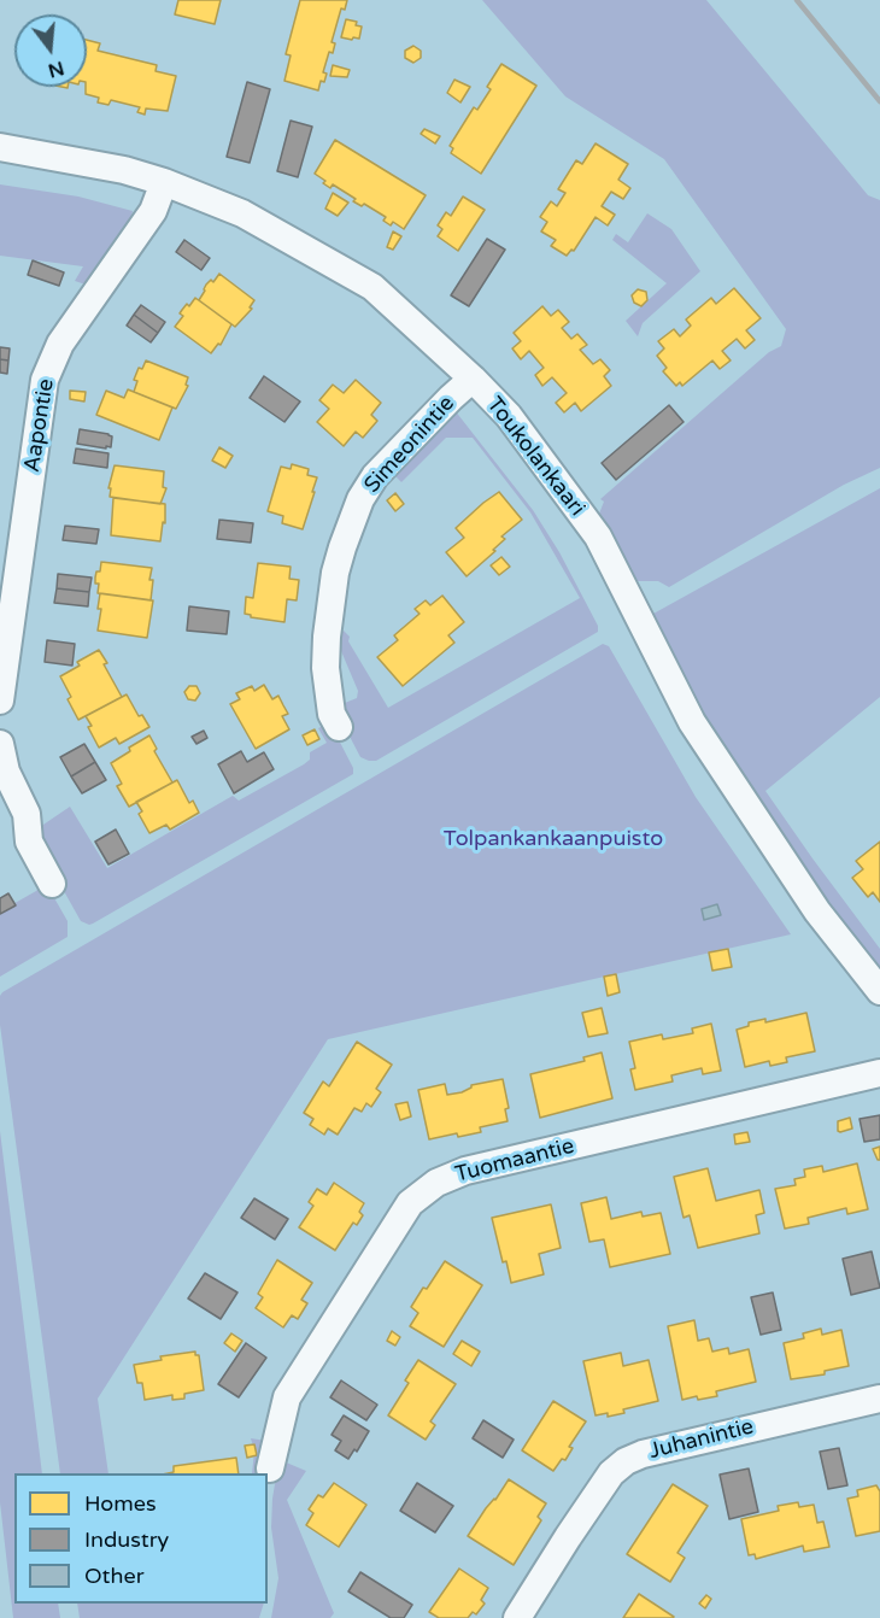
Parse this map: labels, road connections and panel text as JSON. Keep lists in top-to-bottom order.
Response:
{
  "streets": {
    "street": [
      "Aapontie",
      "Simeonintie",
      "Toukolankaari",
      "Tuomaantie",
      "Juhanintie"
    ]
  },
  "crossings": [
    ["Aapontie", "Toukolankaari"],
    ["Simeonintie", "Toukolankaari"]
  ],
  "parks": ["Tolpankankaanpuisto"],
  "legend": ["Homes", "Industry", "Other"],
  "north": "bottom"
}
